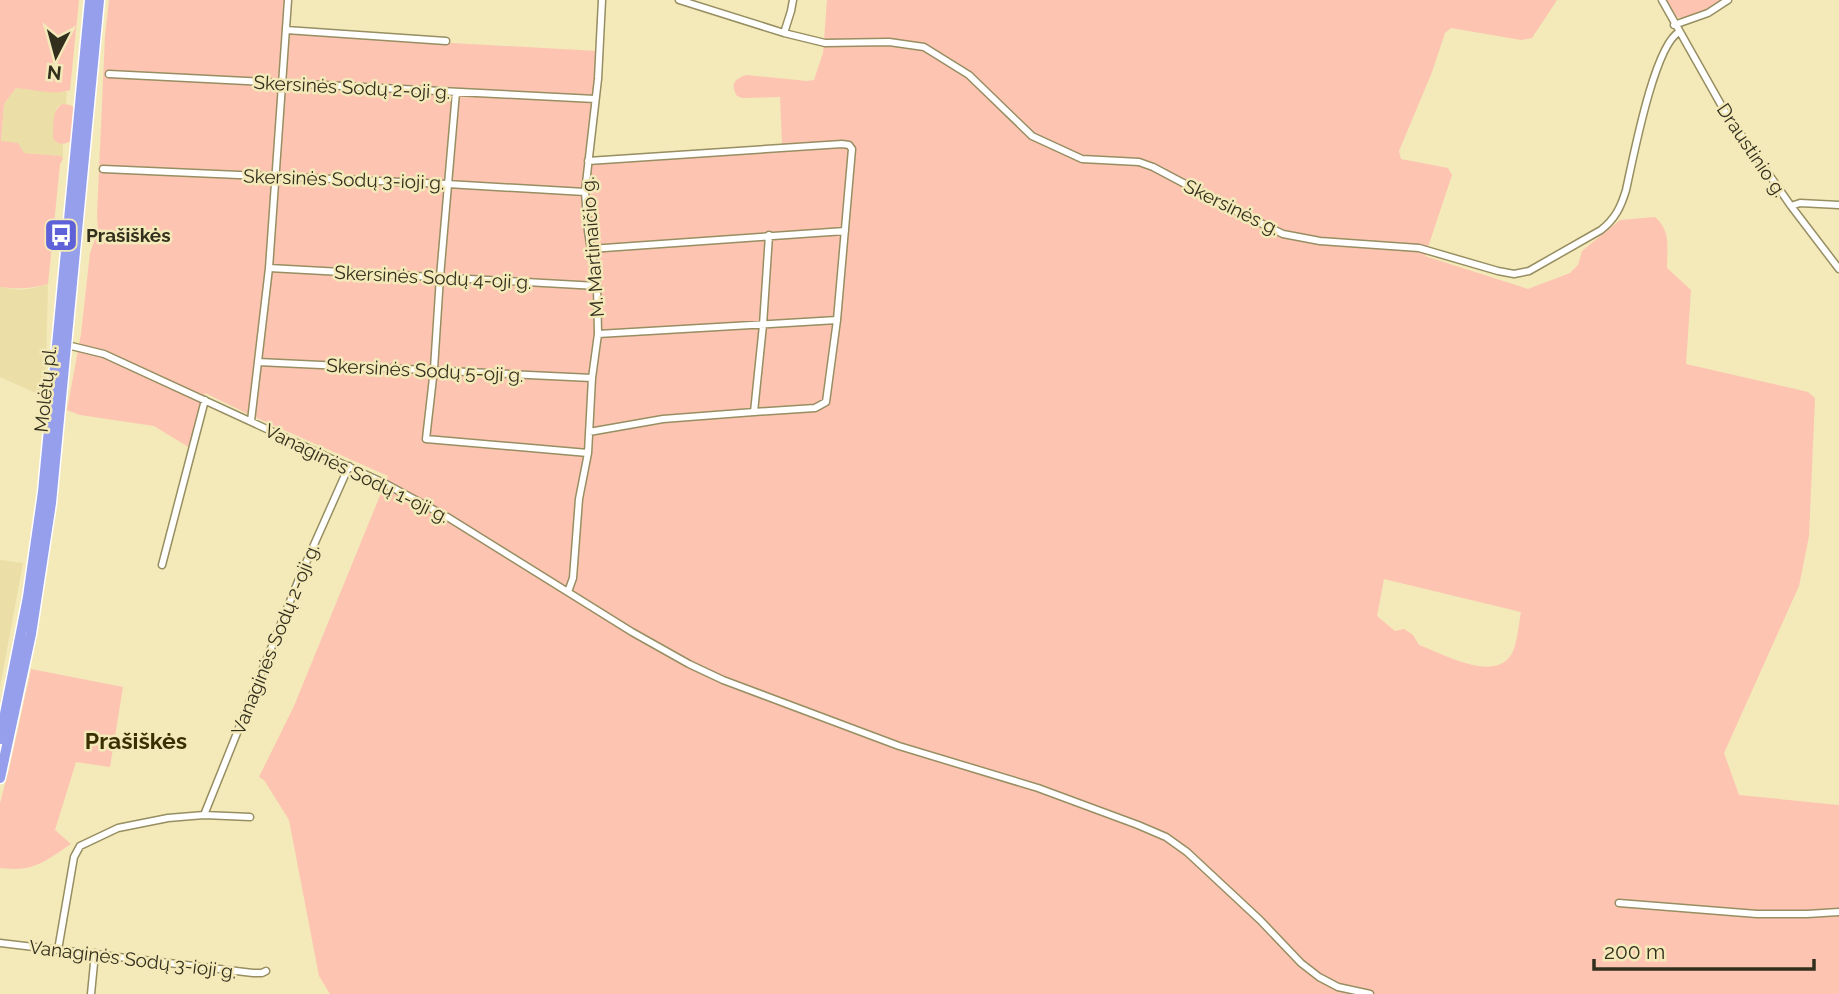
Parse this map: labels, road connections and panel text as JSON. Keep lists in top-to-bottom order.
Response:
{
  "streets": {
    "highway": ["Molėtų pl."],
    "street": [
      "Skersinės Sodų 2-oji g.",
      "Draustinio g.",
      "Skersinės Sodų 3-ioji g.",
      "Skersinės g.",
      "M. Martinaičio g.",
      "Skersinės Sodų 4-oji g.",
      "Skersinės Sodų 5-oji g.",
      "Vanaginės Sodų 1-oji g.",
      "Vanaginės Sodų 2-oji g.",
      "Vanaginės Sodų 3-ioji g."
    ]
  },
  "crossings": [
    ["Skersinės Sodų 2-oji g.", "M. Martinaičio g."],
    ["Draustinio g.", "Skersinės g."],
    ["Skersinės Sodų 3-ioji g.", "M. Martinaičio g."],
    ["M. Martinaičio g.", "Skersinės Sodų 4-oji g."],
    ["M. Martinaičio g.", "Skersinės Sodų 5-oji g."],
    ["M. Martinaičio g.", "Vanaginės Sodų 1-oji g."],
    ["Molėtų pl.", "Vanaginės Sodų 1-oji g."],
    ["Vanaginės Sodų 1-oji g.", "Vanaginės Sodų 2-oji g."]
  ],
  "districts": ["Prašiškės"],
  "places": {
    "bus stop": ["Prašiškės"]
  },
  "scale_bar": "200 m",
  "north": "bottom"
}
